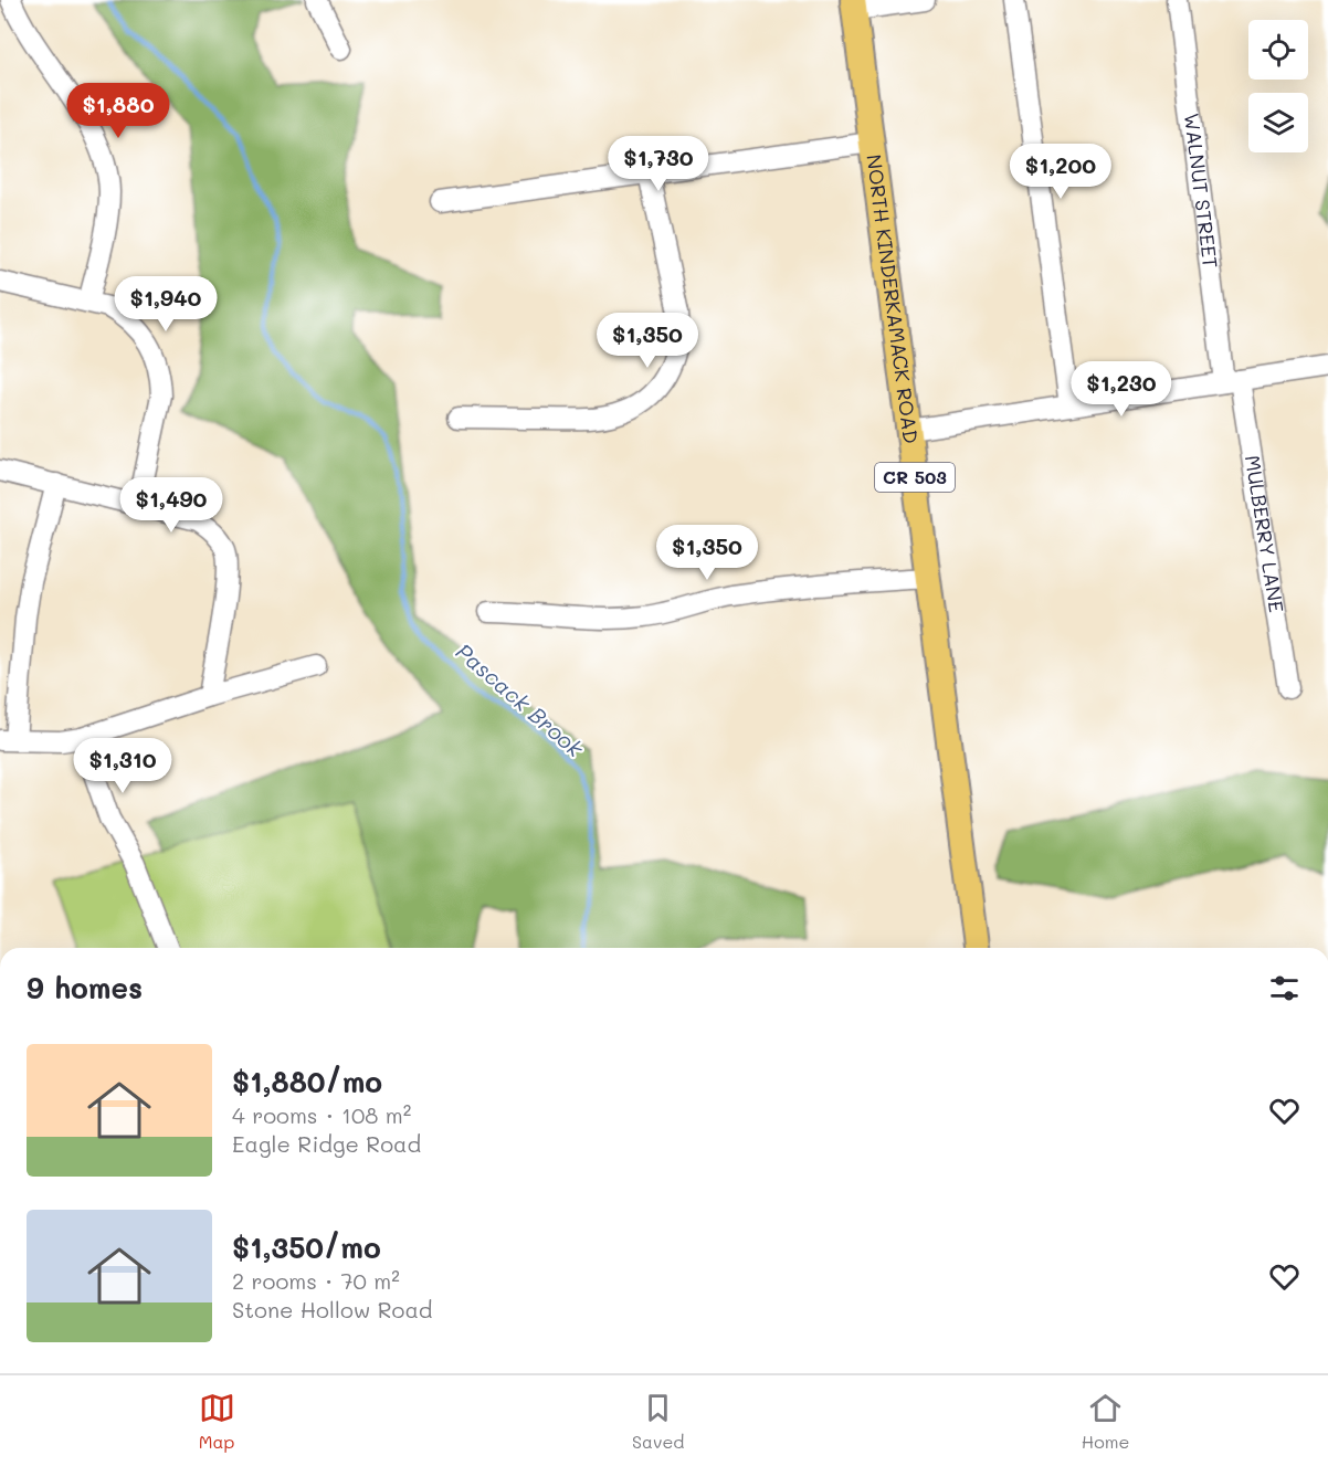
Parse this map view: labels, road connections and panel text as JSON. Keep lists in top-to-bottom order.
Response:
{
  "streets": {
    "main road": ["NORTH KINDERKAMACK ROAD", "CR 503"],
    "street": ["WALNUT STREET", "MULBERRY LANE"]
  },
  "crossings": [
    ["WALNUT STREET", "MULBERRY LANE"]
  ],
  "water": ["Pascack Brook"],
  "page": {
    "price": [
      "$1,880",
      "$1,730",
      "$1,200",
      "$1,940",
      "$1,350",
      "$1,230",
      "$1,490",
      "$1,350",
      "$1,310"
    ],
    "heading": "9 homes",
    "list": [
      {
        "name": "$1,880/mo",
        "note": "4 rooms · 108 m² · Eagle Ridge Road"
      },
      {
        "name": "$1,350/mo",
        "note": "2 rooms · 70 m² · Stone Hollow Road"
      }
    ],
    "tabs": ["Map", "Saved", "Home"]
  }
}
